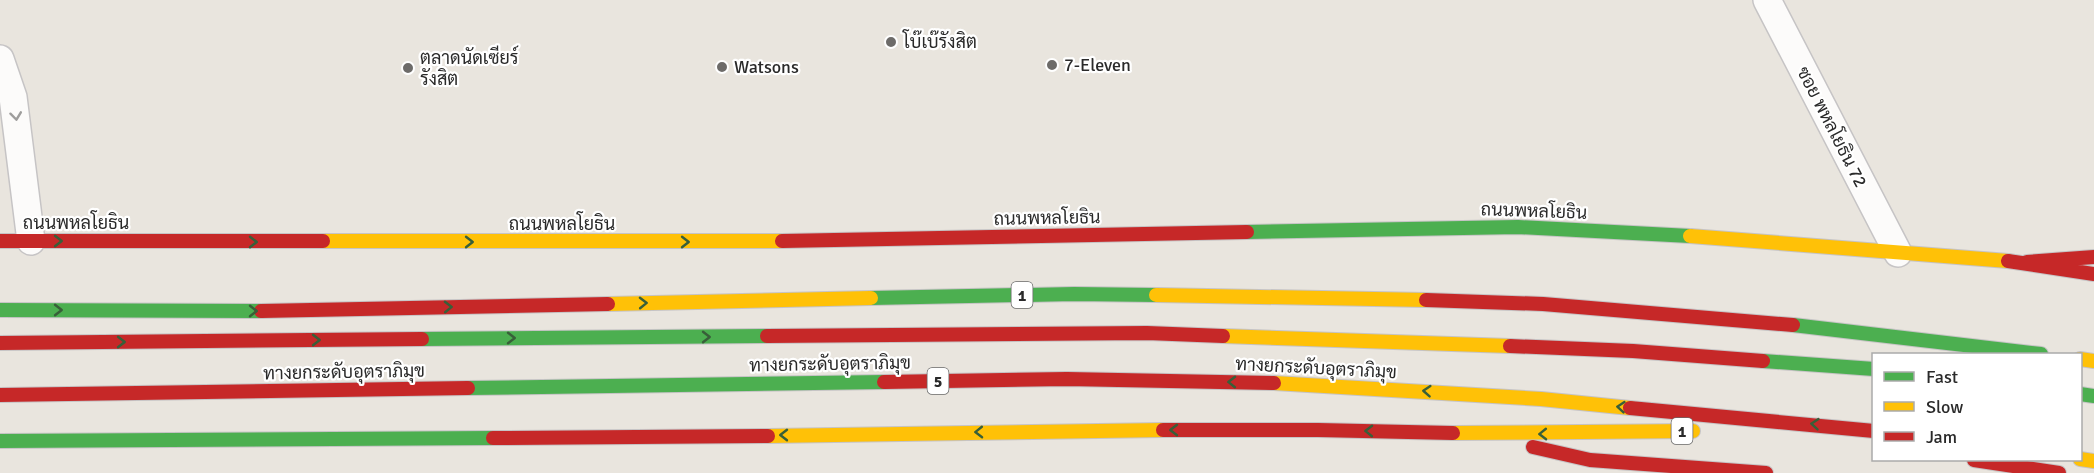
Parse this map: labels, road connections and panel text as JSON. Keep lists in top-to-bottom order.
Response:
{
  "streets": {
    "main road": [
      "ถนนพหลโยธิน",
      "1",
      "ทางยกระดับอุตราภิมุข",
      "5"
    ],
    "street": ["ซอย พหลโยธิน 72"]
  },
  "crossings": [
    ["ซอย พหลโยธิน 72", "ถนนพหลโยธิน"]
  ],
  "places": [
    "โบ๊เบ๊รังสิต",
    "7-Eleven",
    "Watsons",
    "ตลาดนัดเซียร์ รังสิต"
  ],
  "legend": ["Fast", "Slow", "Jam"]
}
